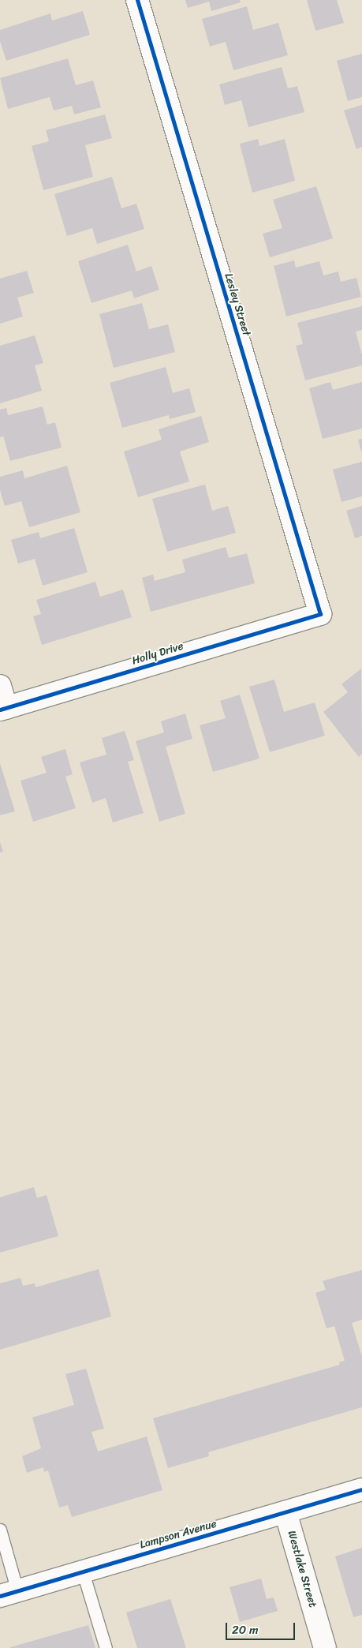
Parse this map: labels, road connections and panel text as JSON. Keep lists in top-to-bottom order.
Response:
{
  "streets": {
    "street": [
      "Lesley Street",
      "Holly Drive",
      "Lampson Avenue",
      "Westlake Street"
    ]
  },
  "crossings": [
    ["Lesley Street", "Holly Drive"],
    ["Lampson Avenue", "Westlake Street"]
  ],
  "scale_bar": "20 m"
}
